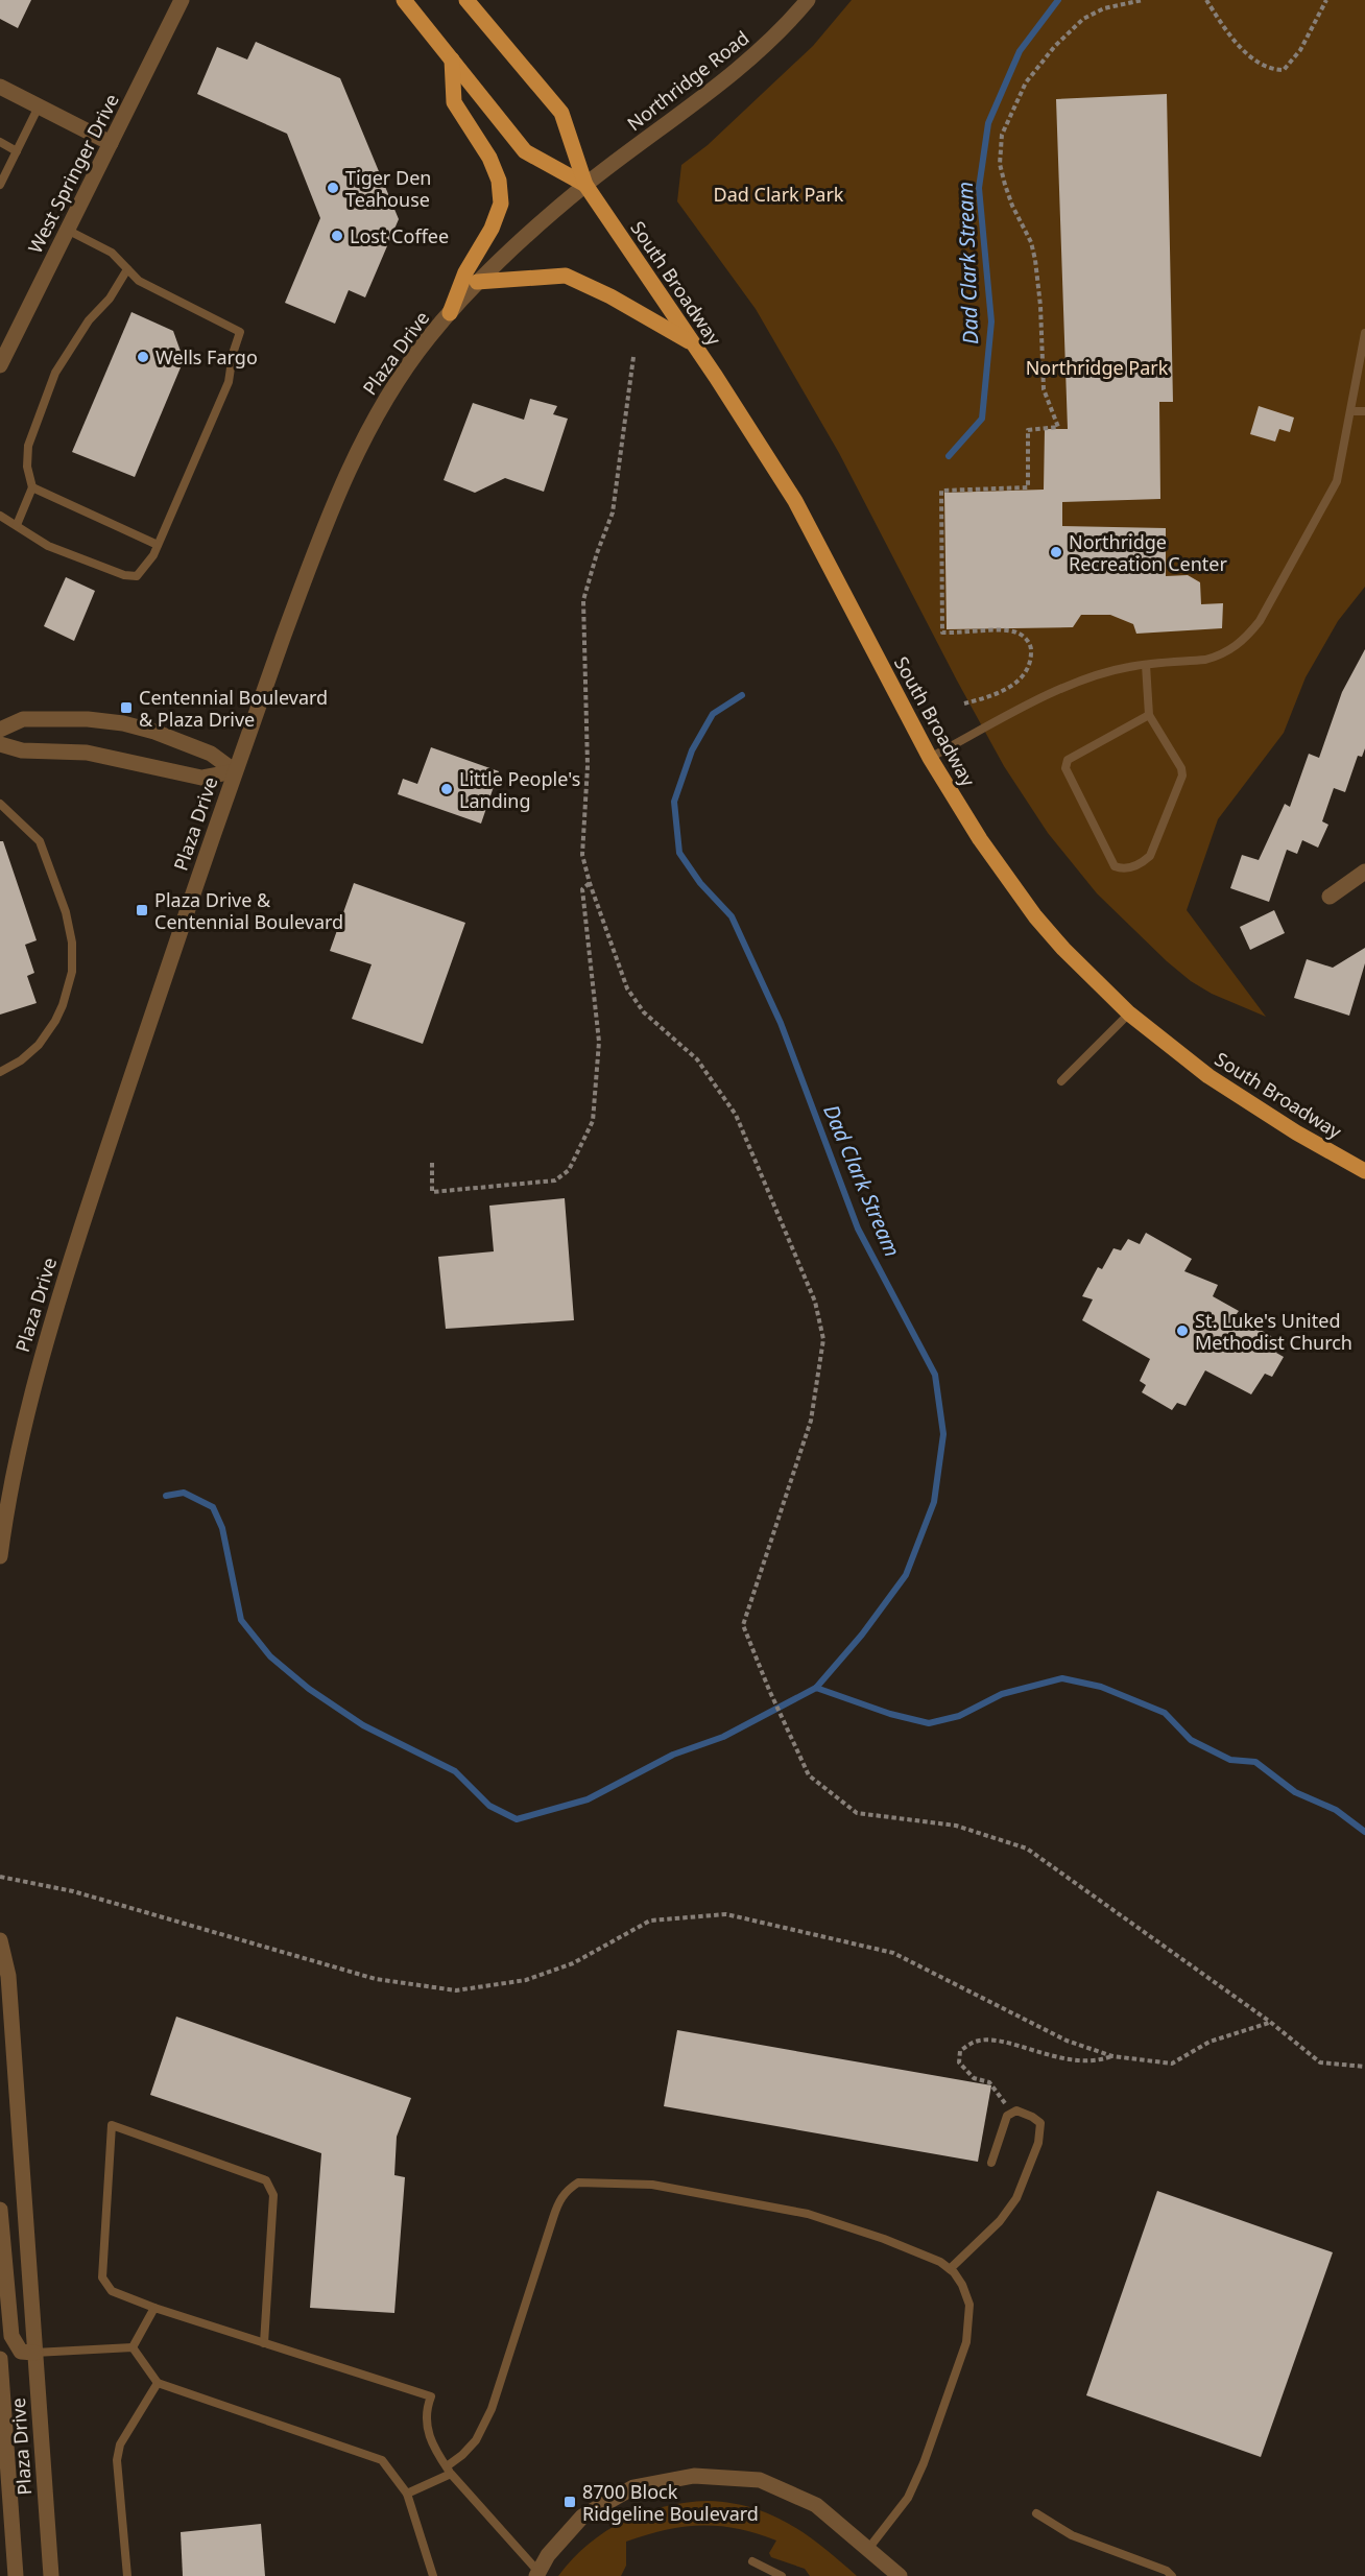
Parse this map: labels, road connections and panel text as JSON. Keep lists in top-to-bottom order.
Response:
{
  "streets": {
    "main road": ["South Broadway"],
    "street": ["Northridge Road", "West Springer Drive", "Plaza Drive"]
  },
  "crossings": [
    ["Northridge Road", "South Broadway"],
    ["Northridge Road", "Plaza Drive"],
    ["South Broadway", "Plaza Drive"]
  ],
  "water": ["Dad Clark Stream"],
  "parks": ["Dad Clark Park", "Northridge Park"],
  "places": {
    "other": [
      "Tiger Den Teahouse",
      "Lost Coffee",
      "Wells Fargo",
      "Northridge Recreation Center",
      "Little People's Landing",
      "St. Luke's United Methodist Church"
    ],
    "transit": ["Centennial Boulevard & Plaza Drive", "Plaza Drive & Centennial Boulevard", "8700 Block Ridgeline Boulevard"]
  }
}
